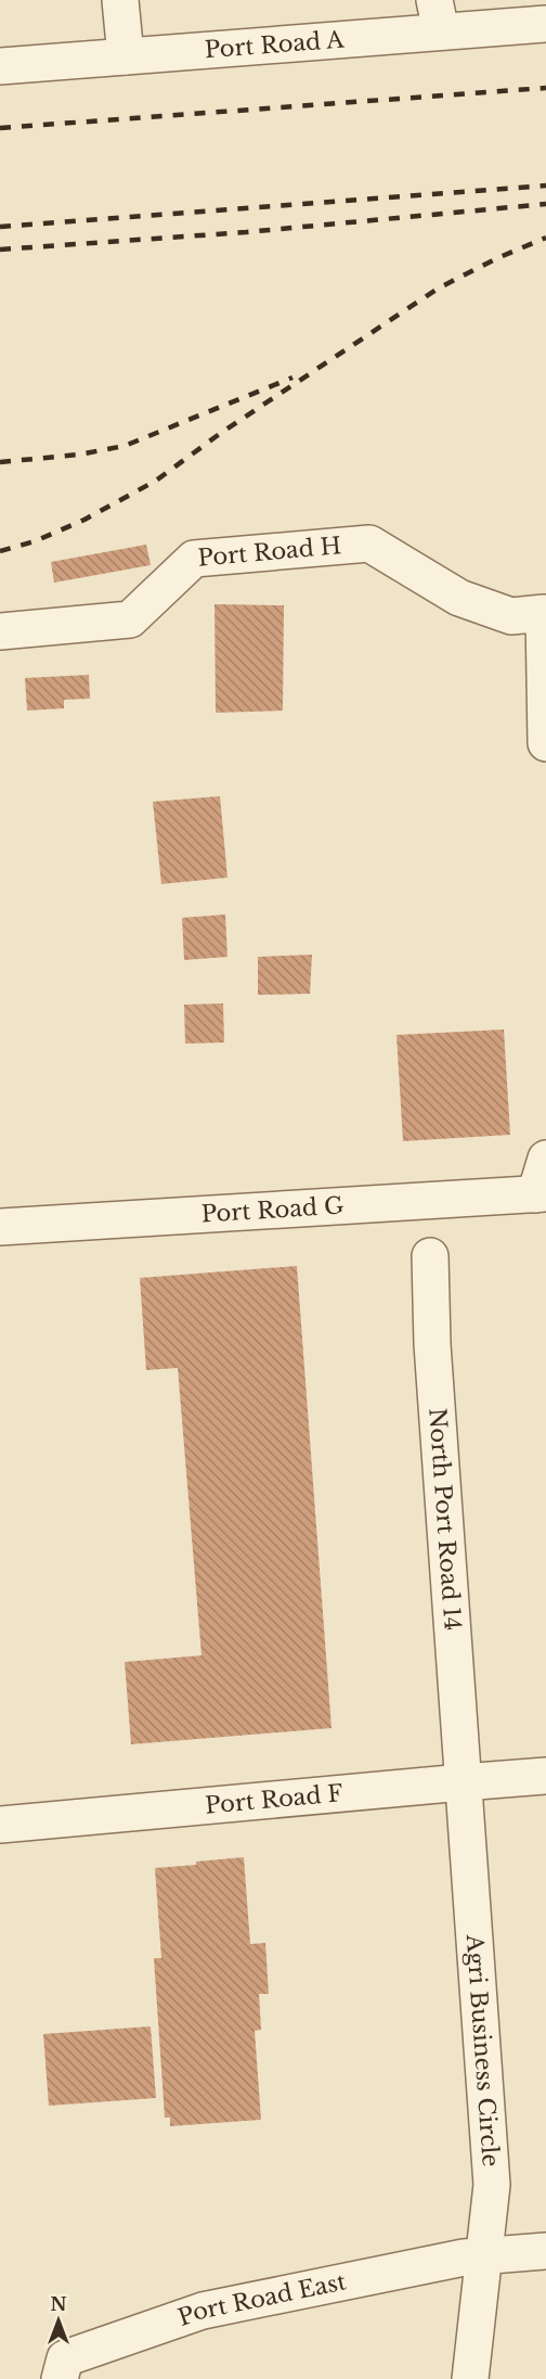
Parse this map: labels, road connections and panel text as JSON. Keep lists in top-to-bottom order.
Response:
{
  "streets": {
    "lane": [
      "Port Road A",
      "Port Road H",
      "Port Road G",
      "North Port Road 14",
      "Port Road F",
      "Agri Business Circle",
      "Port Road East"
    ]
  },
  "crossings": [
    ["North Port Road 14", "Port Road F"],
    ["North Port Road 14", "Agri Business Circle"],
    ["Port Road F", "Agri Business Circle"],
    ["Agri Business Circle", "Port Road East"]
  ],
  "north": "top"
}
